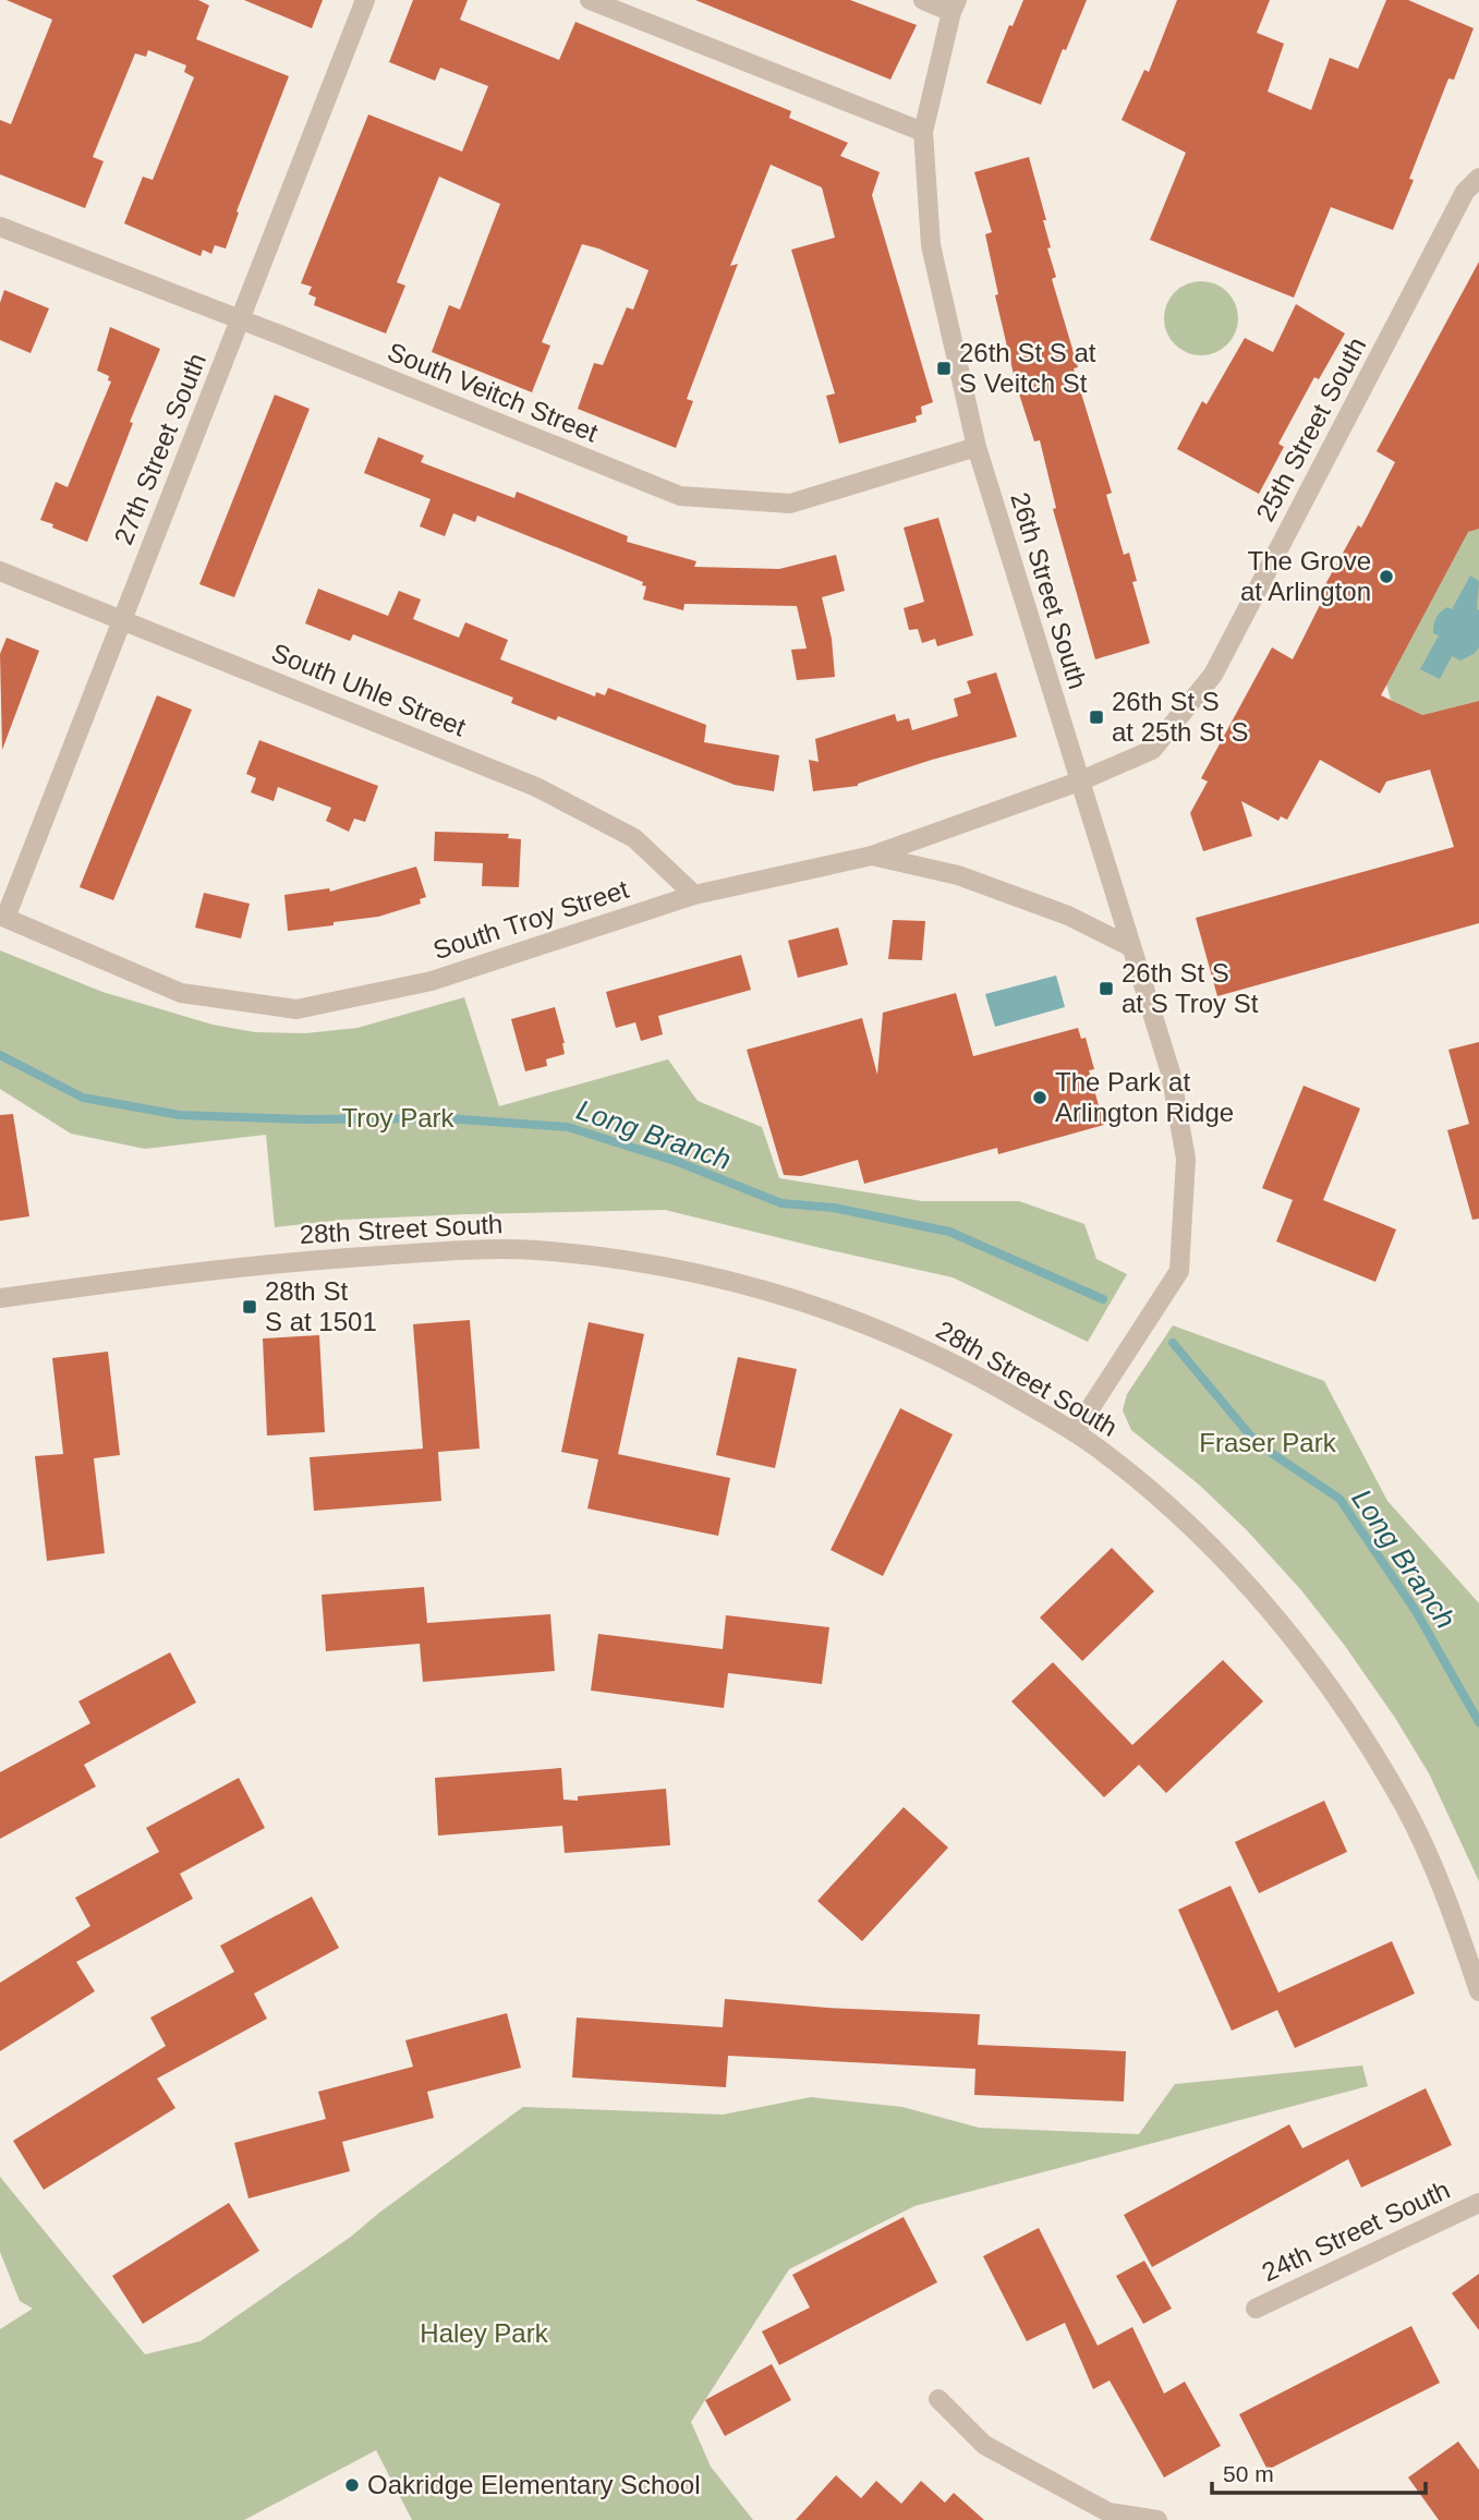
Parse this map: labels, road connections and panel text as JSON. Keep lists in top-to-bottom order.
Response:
{
  "streets": {
    "street": [
      "South Veitch Street",
      "25th Street South",
      "27th Street South",
      "26th Street South",
      "South Uhle Street",
      "South Troy Street",
      "28th Street South",
      "24th Street South"
    ]
  },
  "crossings": [
    ["South Veitch Street", "27th Street South"],
    ["South Veitch Street", "26th Street South"],
    ["25th Street South", "26th Street South"],
    ["25th Street South", "South Troy Street"],
    ["27th Street South", "South Uhle Street"],
    ["27th Street South", "South Troy Street"],
    ["26th Street South", "South Troy Street"],
    ["26th Street South", "28th Street South"],
    ["South Uhle Street", "South Troy Street"]
  ],
  "water": ["Long Branch"],
  "parks": ["Troy Park", "Fraser Park", "Haley Park"],
  "places": {
    "transit": [
      "26th St S at S Veitch St",
      "26th St S at 25th St S",
      "26th St S at S Troy St",
      "28th St S at 1501"
    ],
    "other": ["The Grove at Arlington", "The Park at Arlington Ridge", "Oakridge Elementary School"]
  },
  "scale_bar": "50 m"
}
